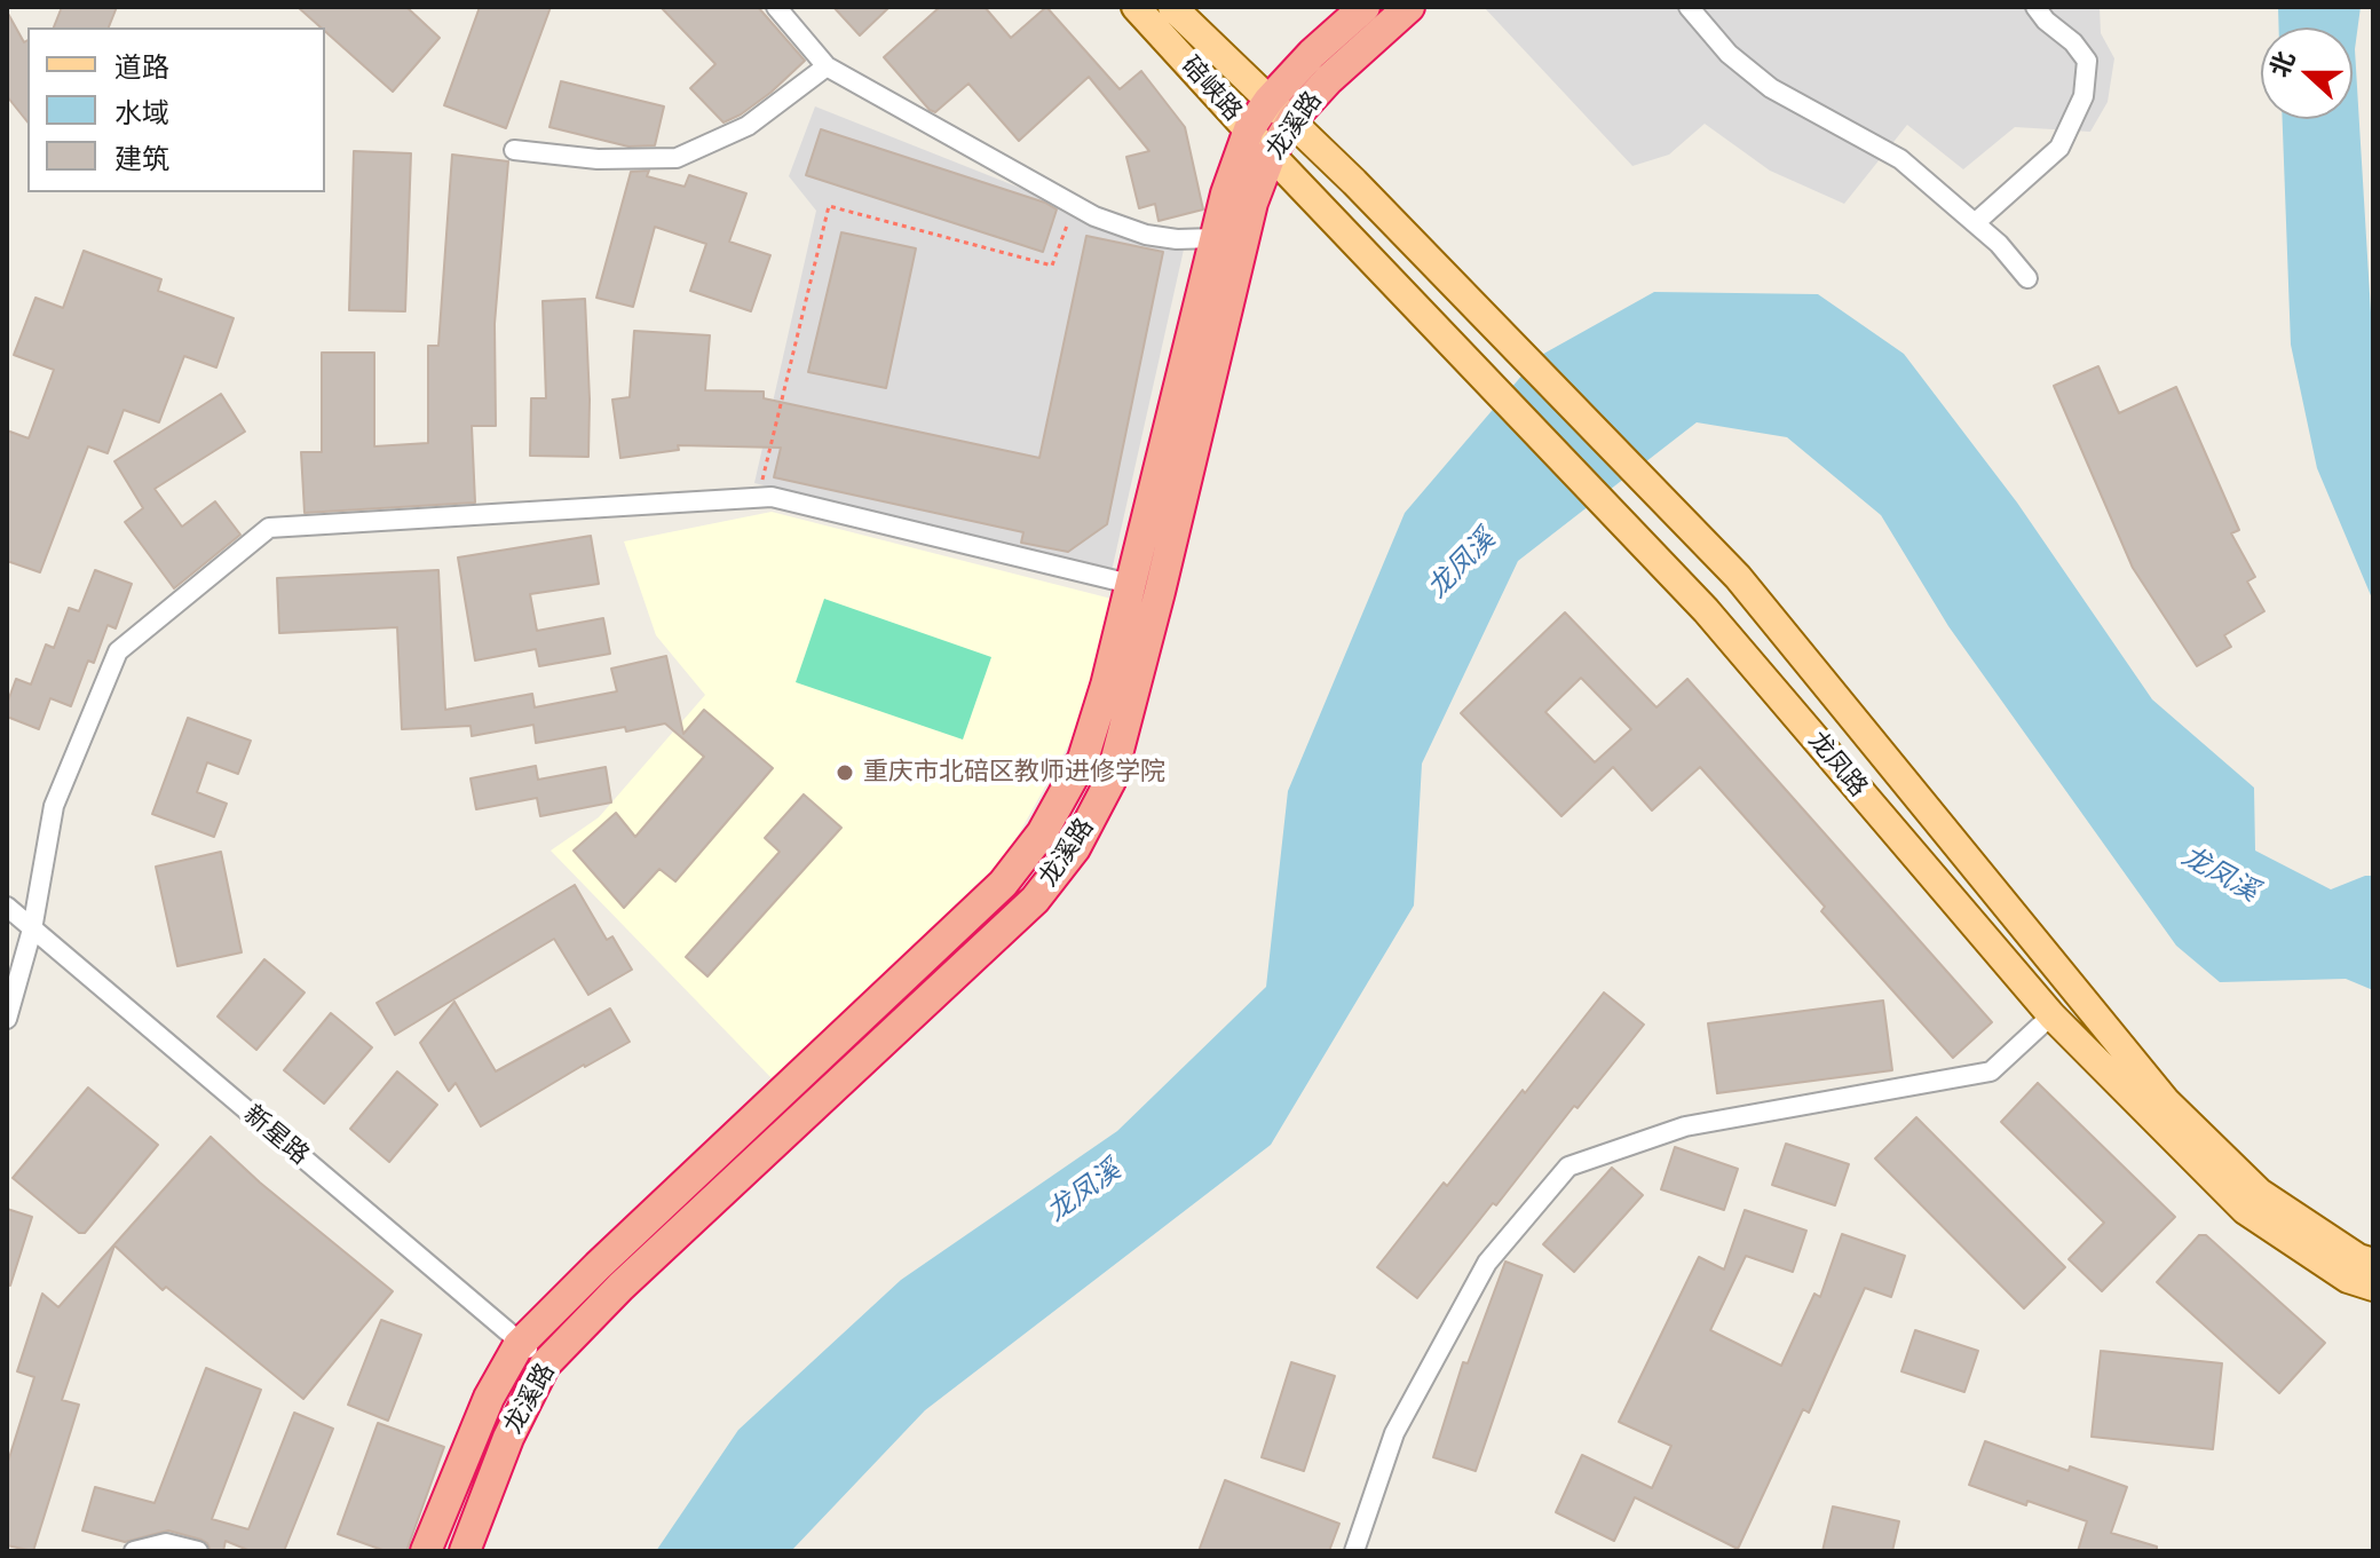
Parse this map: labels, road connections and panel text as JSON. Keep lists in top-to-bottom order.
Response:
{
  "streets": {
    "highway": ["龙溪路"],
    "main road": ["碚峡路", "龙凤路"],
    "street": ["新星路"]
  },
  "crossings": [
    ["碚峡路", "龙溪路"],
    ["碚峡路", "龙凤路"],
    ["龙溪路", "新星路"]
  ],
  "water": ["龙凤溪"],
  "places": ["重庆市北碚区教师进修学院"],
  "legend": ["道路", "水域", "建筑"],
  "north": "left"
}
